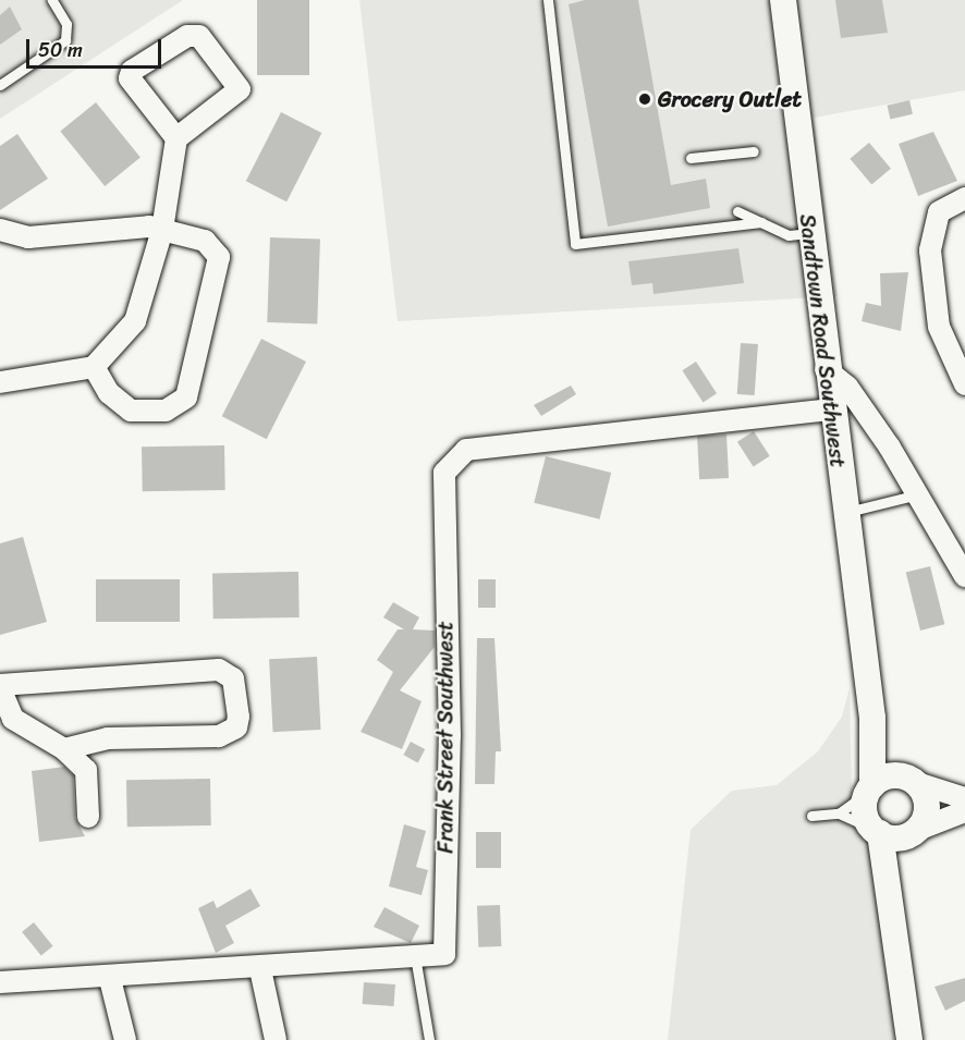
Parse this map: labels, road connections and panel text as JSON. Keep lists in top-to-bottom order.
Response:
{
  "streets": {
    "street": ["Sandtown Road Southwest", "Frank Street Southwest"]
  },
  "crossings": [
    ["Sandtown Road Southwest", "Frank Street Southwest"]
  ],
  "places": ["Grocery Outlet"],
  "scale_bar": "50 m"
}
